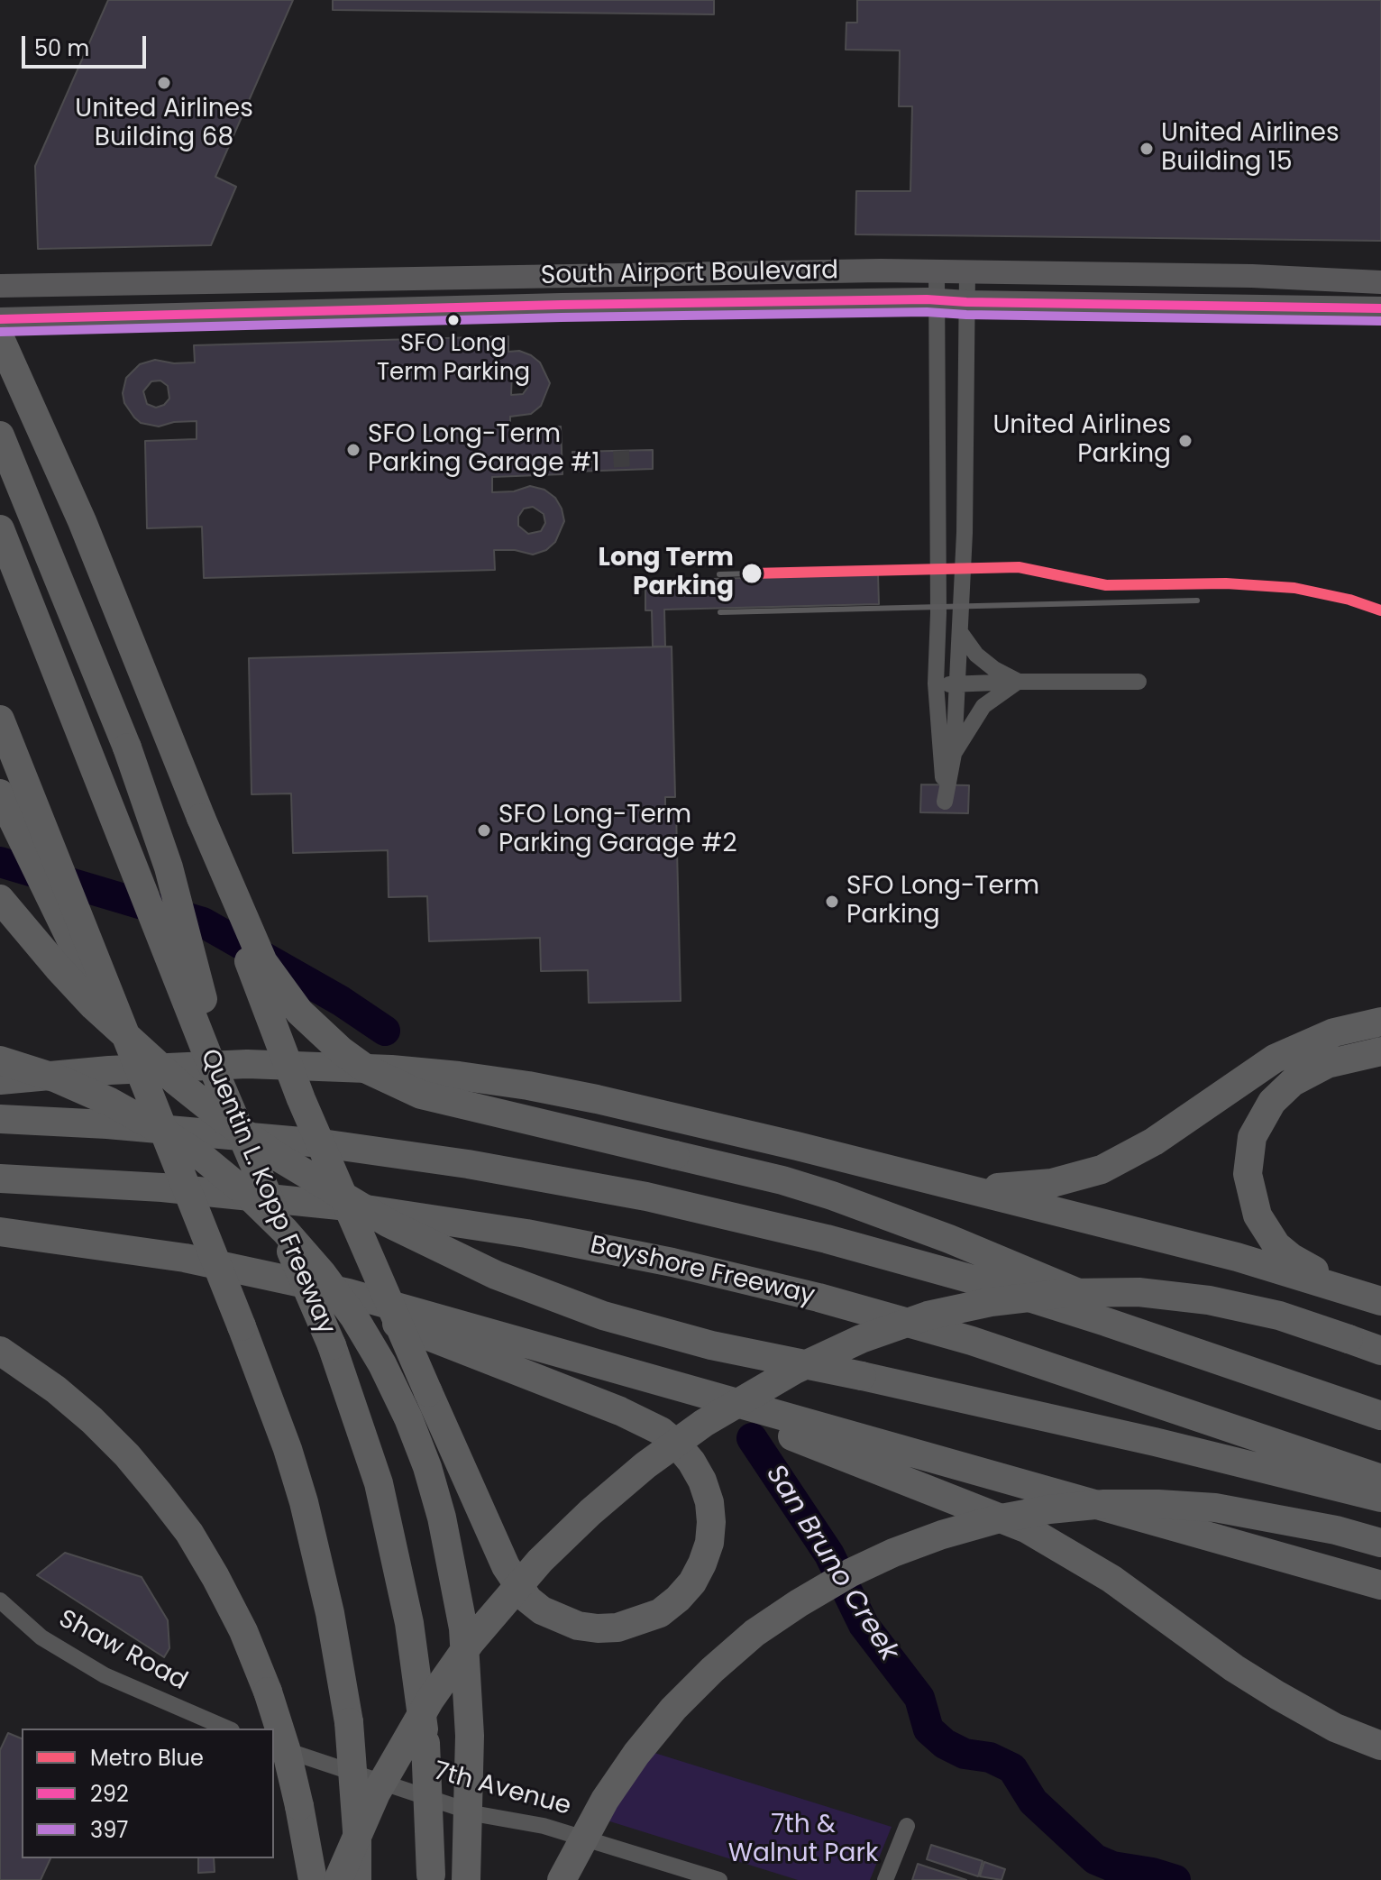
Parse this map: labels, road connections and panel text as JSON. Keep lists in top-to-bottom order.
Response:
{
  "streets": {
    "highway": ["Quentin L. Kopp Freeway", "Bayshore Freeway"],
    "street": ["South Airport Boulevard", "Shaw Road", "7th Avenue"]
  },
  "water": ["San Bruno Creek"],
  "parks": ["7th & Walnut Park"],
  "places": [
    "United Airlines Building 68",
    "United Airlines Building 15",
    "SFO Long Term Parking",
    "United Airlines Parking",
    "SFO Long-Term Parking Garage #1",
    "Long Term Parking",
    "SFO Long-Term Parking Garage #2",
    "SFO Long-Term Parking"
  ],
  "lines": ["transit line 292", "transit line 397", "metro line Blue"],
  "legend": ["Metro Blue", "292", "397"],
  "scale_bar": "50 m"
}
